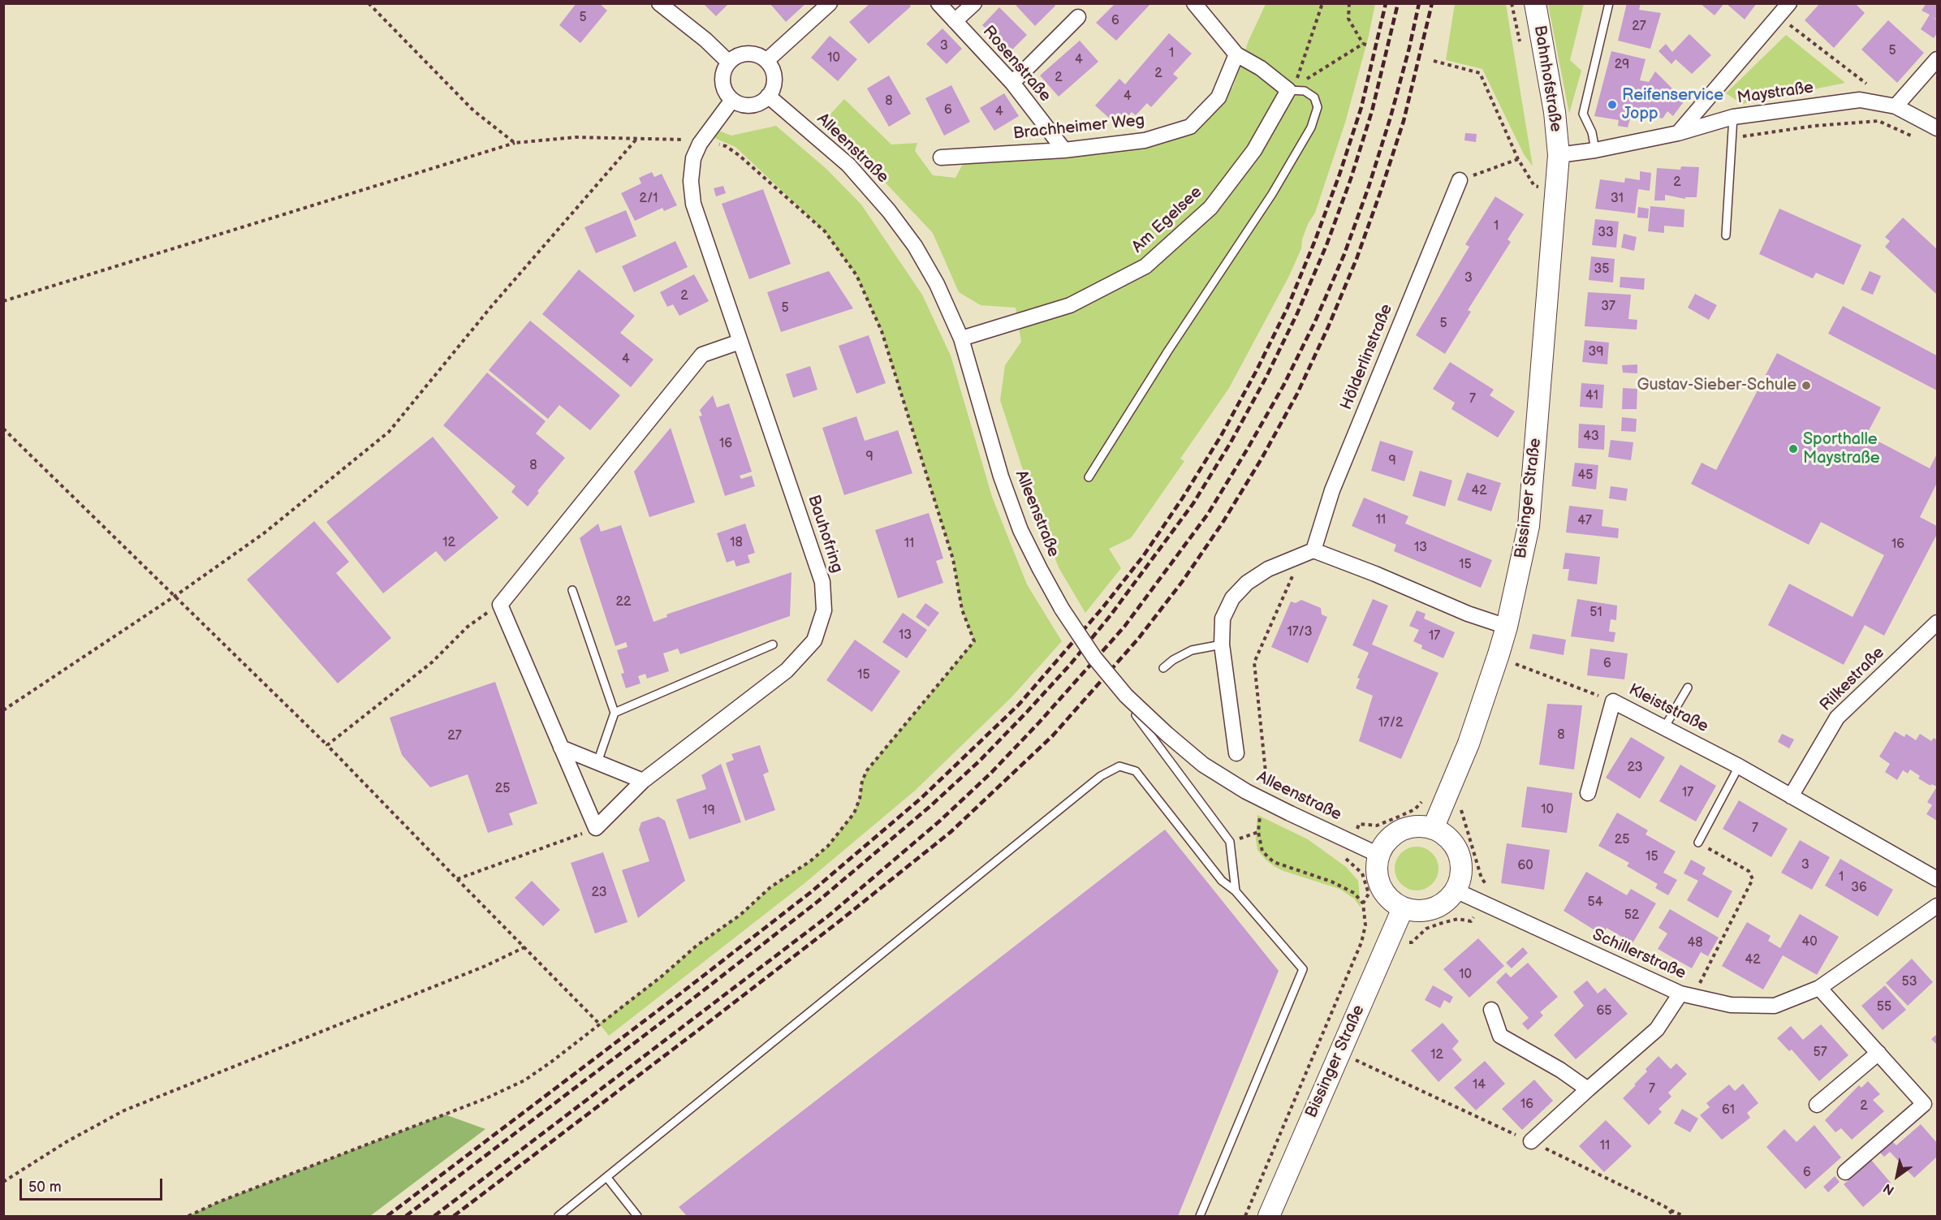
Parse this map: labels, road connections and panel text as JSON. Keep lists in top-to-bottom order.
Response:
{
  "streets": {
    "main road": ["Bahnhofstraße", "Bissinger Straße"],
    "street": [
      "Rosenstraße",
      "Maystraße",
      "Brachheimer Weg",
      "Alleenstraße",
      "Am Egelsee",
      "Hölderlinstraße",
      "Bauhofring",
      "Rilkestraße",
      "Kleiststraße",
      "Schillerstraße"
    ]
  },
  "crossings": [
    ["Rosenstraße", "Brachheimer Weg"],
    ["Bahnhofstraße", "Maystraße"],
    ["Bahnhofstraße", "Bissinger Straße"],
    ["Maystraße", "Bissinger Straße"],
    ["Alleenstraße", "Am Egelsee"],
    ["Alleenstraße", "Bissinger Straße"],
    ["Alleenstraße", "Bauhofring"],
    ["Alleenstraße", "Schillerstraße"],
    ["Bissinger Straße", "Schillerstraße"],
    ["Rilkestraße", "Kleiststraße"]
  ],
  "places": ["Reifenservice Jopp", "Gustav-Sieber-Schule", "Sporthalle Maystraße"],
  "house_numbers": [
    "5",
    "6",
    "27",
    "3",
    "5",
    "1",
    "10",
    "4",
    "29",
    "2",
    "2",
    "4",
    "8",
    "6",
    "4",
    "2",
    "2/1",
    "31",
    "1",
    "33",
    "35",
    "3",
    "2",
    "37",
    "5",
    "5",
    "39",
    "4",
    "41",
    "7",
    "43",
    "16",
    "9",
    "9",
    "8",
    "45",
    "42",
    "11",
    "47",
    "12",
    "18",
    "11",
    "16",
    "13",
    "15",
    "22",
    "51",
    "17/3",
    "13",
    "17",
    "6",
    "15",
    "17/2",
    "8",
    "27",
    "23",
    "25",
    "17",
    "10",
    "19",
    "7",
    "25",
    "15",
    "3",
    "60",
    "1",
    "36",
    "23",
    "54",
    "52",
    "40",
    "48",
    "42",
    "10",
    "53",
    "55",
    "65",
    "57",
    "12",
    "14",
    "7",
    "16",
    "2",
    "61",
    "11",
    "6"
  ],
  "scale_bar": "50 m",
  "north": "bottom left"
}
